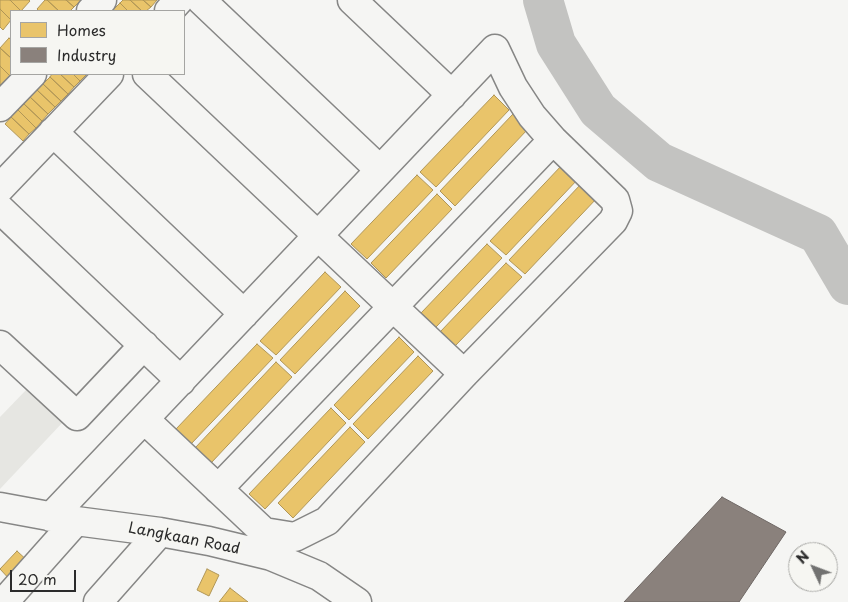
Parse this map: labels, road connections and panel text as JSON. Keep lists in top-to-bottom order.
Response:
{
  "streets": {
    "street": ["Langkaan Road"]
  },
  "legend": ["Homes", "Industry"],
  "scale_bar": "20 m",
  "north": "top left"
}
